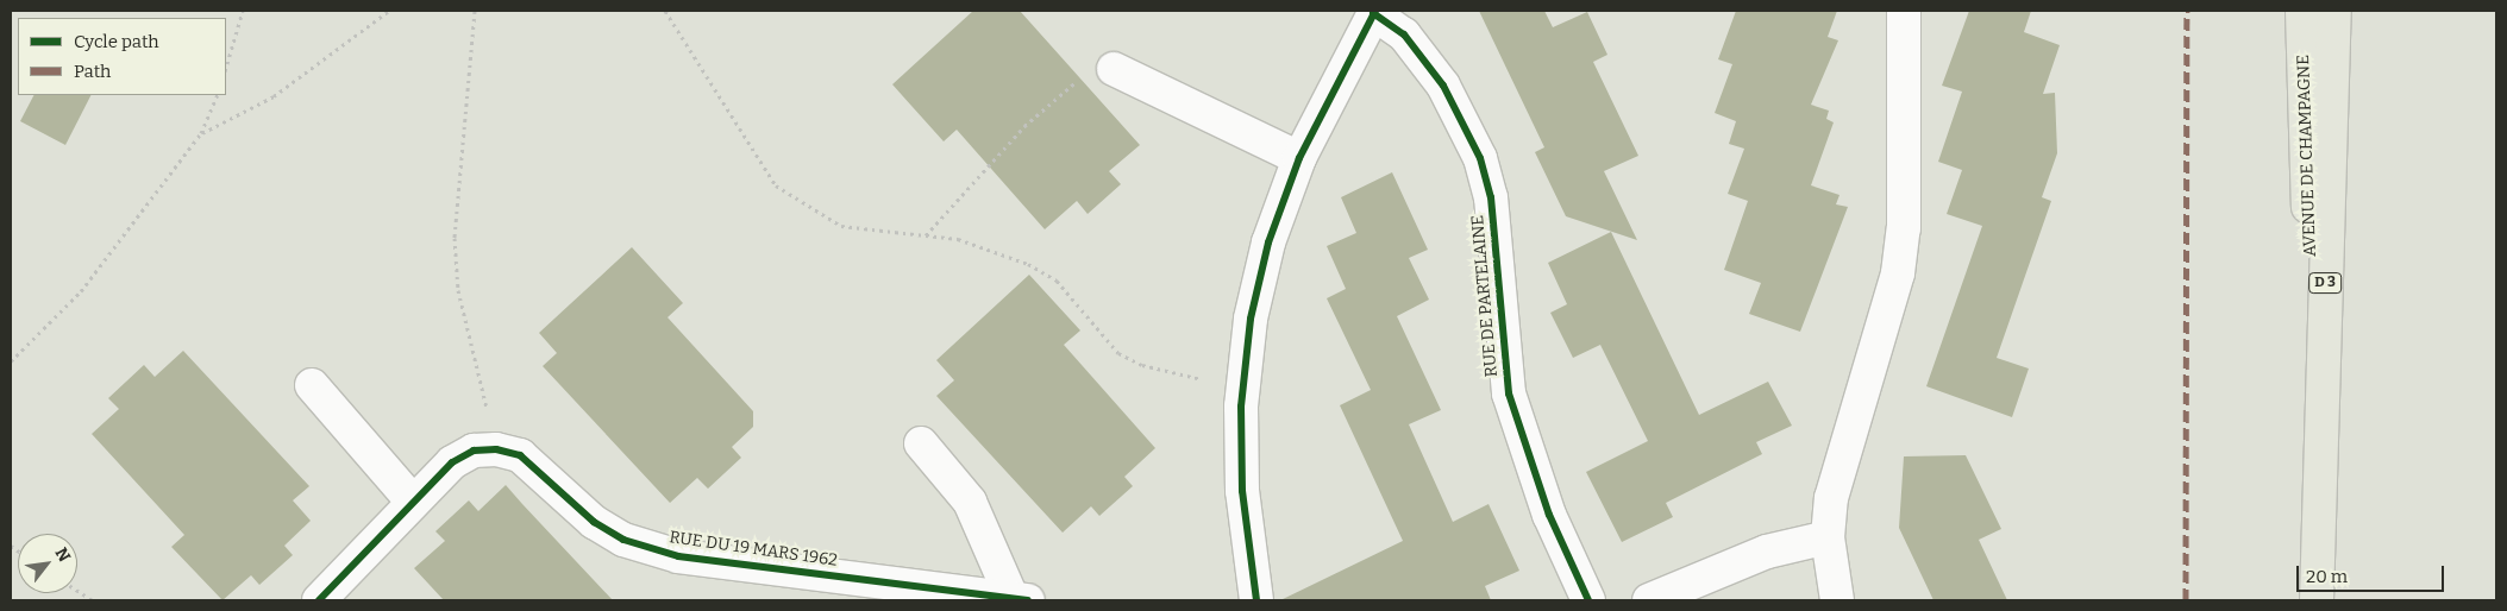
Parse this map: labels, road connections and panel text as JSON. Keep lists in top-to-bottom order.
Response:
{
  "streets": {
    "main road": ["AVENUE DE CHAMPAGNE", "D 3"],
    "street": ["RUE DE PARTELAINE", "RUE DU 19 MARS 1962"]
  },
  "crossings": [
    ["AVENUE DE CHAMPAGNE", "D 3"]
  ],
  "legend": ["Cycle path", "Path"],
  "scale_bar": "20 m",
  "north": "top right"
}
